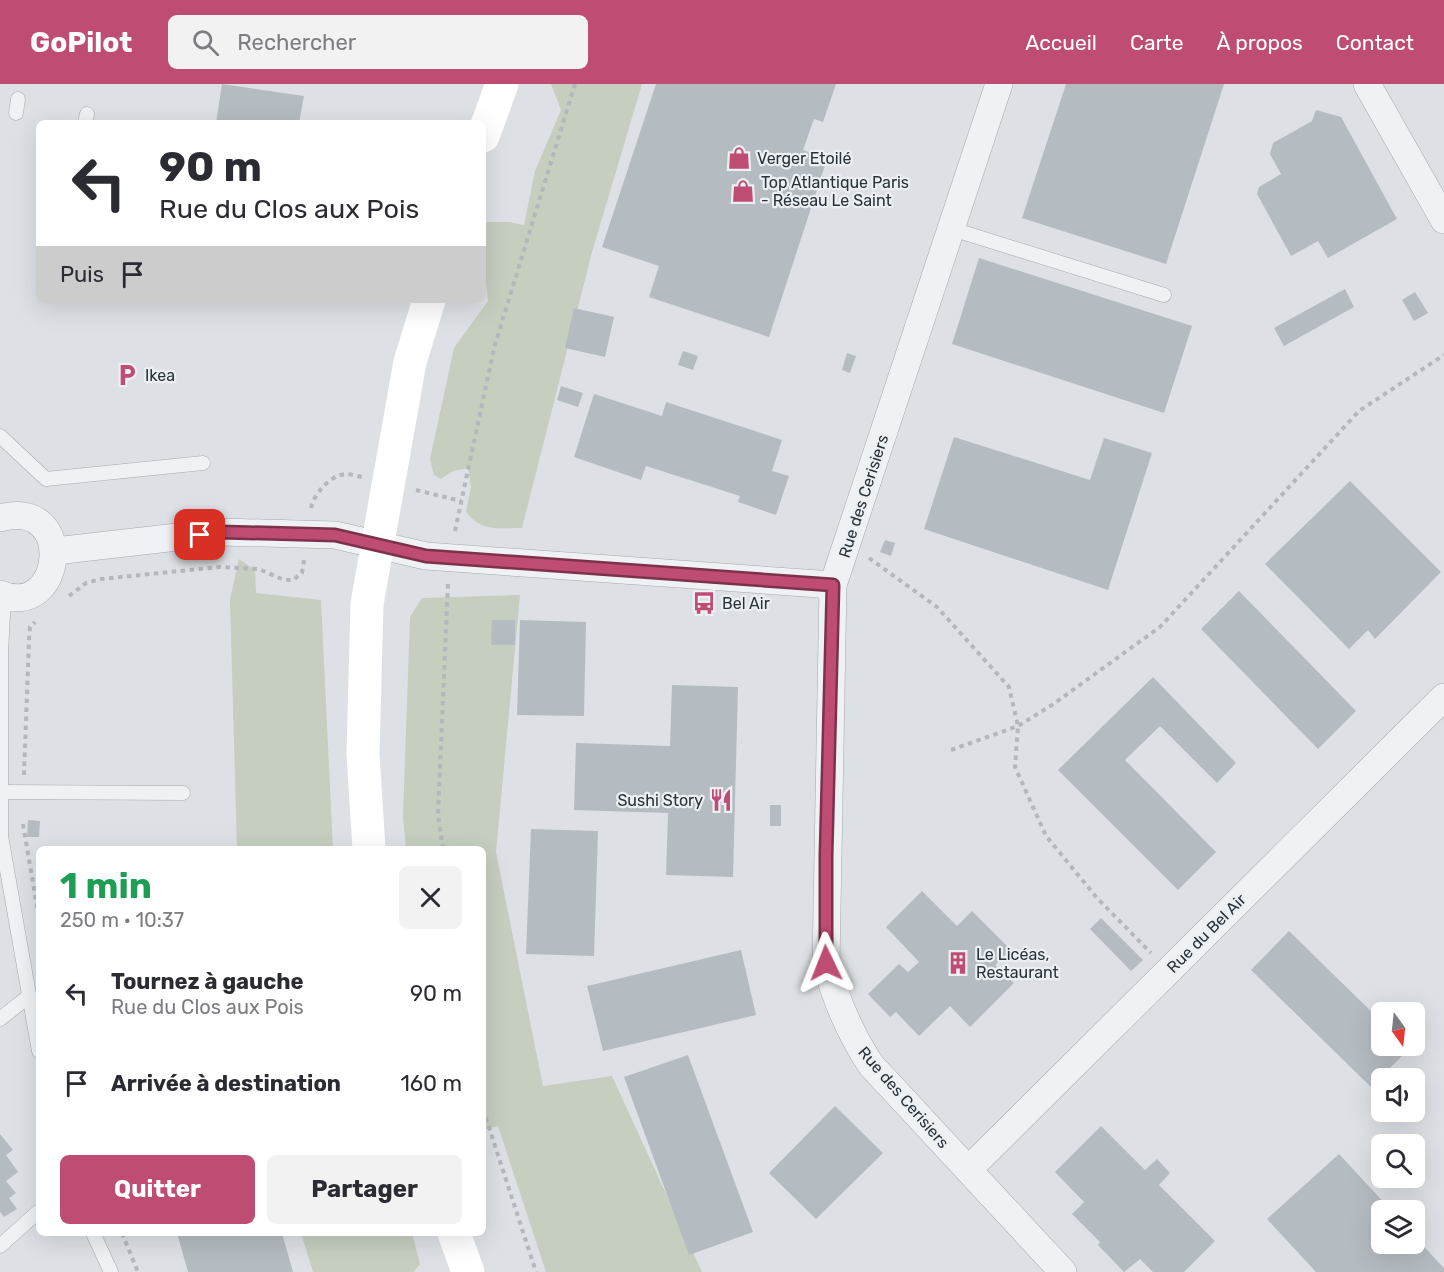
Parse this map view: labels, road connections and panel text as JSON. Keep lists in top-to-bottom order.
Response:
{
  "streets": {
    "street": ["Rue des Cerisiers", "Rue du Bel Air"]
  },
  "crossings": [
    ["Rue des Cerisiers", "Rue du Bel Air"]
  ],
  "places": {
    "shop": ["Verger Etoilé", "Top Atlantique Paris - Réseau Le Saint"],
    "parking": ["Ikea"],
    "bus stop": ["Bel Air"],
    "restaurant": ["Sushi Story"],
    "building": ["Le Licéas, Restaurant"]
  },
  "north": "bottom",
  "page": {
    "header": "GoPilot",
    "search": "Rechercher",
    "nav": [
      "Accueil",
      "Carte",
      "À propos",
      "Contact"
    ],
    "turn": ["90 m", "Rue du Clos aux Pois"],
    "then": "Puis",
    "heading": ["1 min", "250 m · 10:37"],
    "list": [
      {
        "name": "Tournez à gauche",
        "note": "Rue du Clos aux Pois",
        "value": "90 m"
      },
      {
        "name": "Arrivée à destination",
        "value": "160 m"
      }
    ],
    "buttons": ["Quitter", "Partager"]
  }
}
